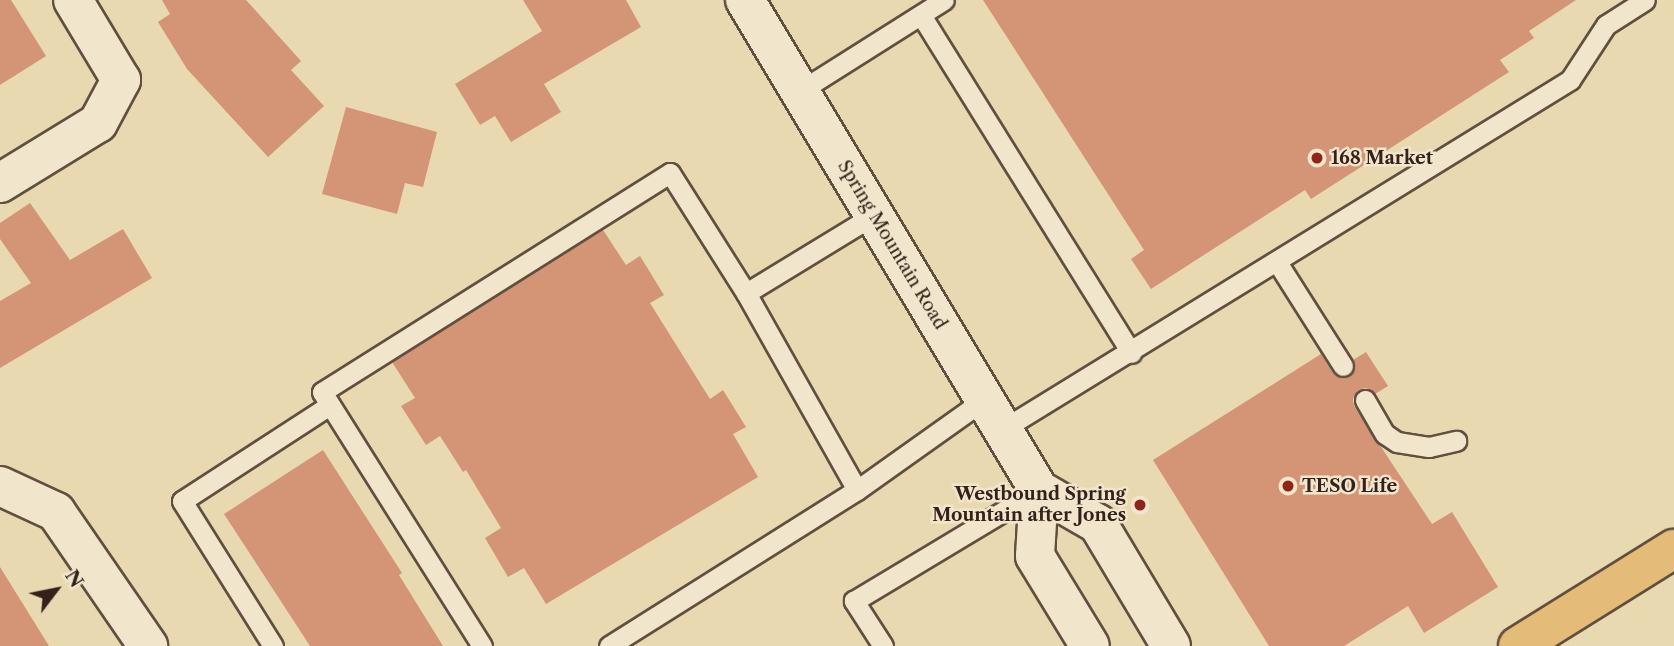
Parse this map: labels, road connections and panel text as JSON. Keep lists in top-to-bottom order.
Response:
{
  "streets": {
    "main road": ["Spring Mountain Road"]
  },
  "places": ["168 Market", "TESO Life", "Westbound Spring Mountain after Jones"],
  "north": "top right"
}
